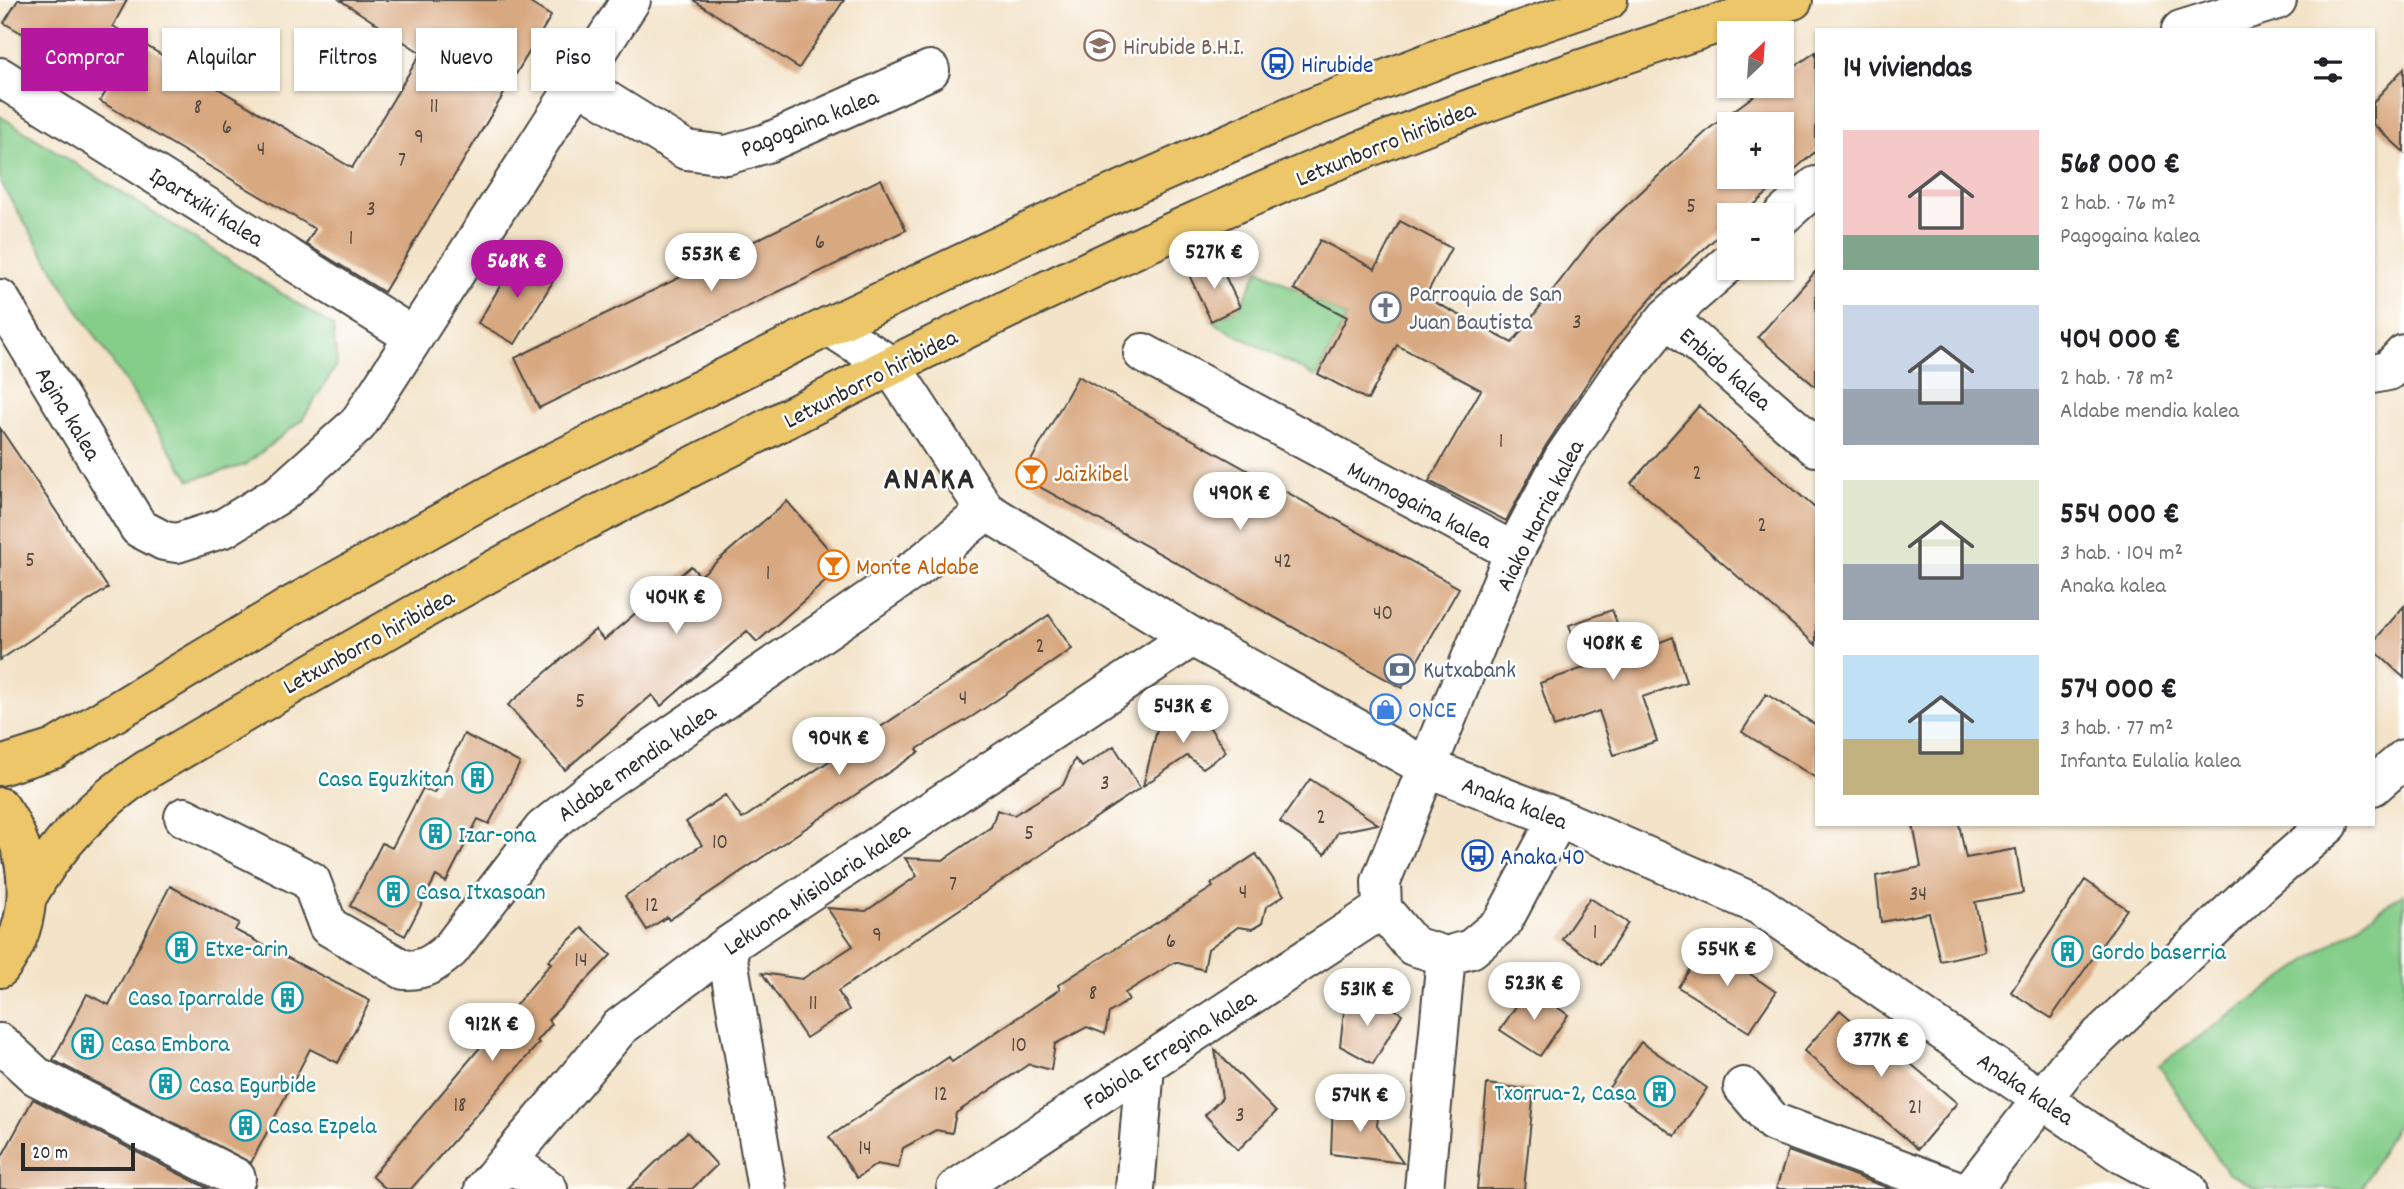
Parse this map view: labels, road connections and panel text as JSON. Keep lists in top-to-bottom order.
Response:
{
  "streets": {
    "main road": ["Letxunborro hiribidea"],
    "street": [
      "Pagogaina kalea",
      "Ipartxiki kalea",
      "Enbido kalea",
      "Agina kalea",
      "Munnogaina kalea",
      "Aiako Harria kalea",
      "Aldabe mendia kalea",
      "Anaka kalea",
      "Lekuona Misiolaria kalea",
      "Fabiola Erregina kalea"
    ]
  },
  "crossings": [
    ["Letxunborro hiribidea", "Anaka kalea"],
    ["Ipartxiki kalea", "Agina kalea"],
    ["Enbido kalea", "Aiako Harria kalea"],
    ["Munnogaina kalea", "Aiako Harria kalea"],
    ["Aiako Harria kalea", "Anaka kalea"],
    ["Aldabe mendia kalea", "Anaka kalea"],
    ["Anaka kalea", "Lekuona Misiolaria kalea"]
  ],
  "districts": ["ANAKA"],
  "places": {
    "school or university": ["Hirubide B.H.I."],
    "bus stop": ["Hirubide", "Anaka 40"],
    "church": ["Parroquia de San Juan Bautista"],
    "bar": ["Jaizkibel", "Monte Aldabe"],
    "bank": ["Kutxabank"],
    "shop": ["ONCE"],
    "building": [
      "Casa Eguzkitan",
      "Izar-ona",
      "Casa Itxasoan",
      "Etxe-arin",
      "Gordo baserria",
      "Casa Iparralde",
      "Casa Embora",
      "Casa Egurbide",
      "Txorrua-2, Casa",
      "Casa Ezpela"
    ]
  },
  "house_numbers": [
    "11",
    "8",
    "6",
    "9",
    "4",
    "7",
    "5",
    "3",
    "1",
    "6",
    "3",
    "1",
    "2",
    "2",
    "5",
    "42",
    "1",
    "40",
    "2",
    "4",
    "5",
    "3",
    "2",
    "5",
    "10",
    "7",
    "4",
    "34",
    "12",
    "1",
    "9",
    "6",
    "14",
    "8",
    "11",
    "10",
    "12",
    "18",
    "21",
    "3",
    "14"
  ],
  "scale_bar": "20 m",
  "north": "top right",
  "page": {
    "map_buttons": ["+", "−"],
    "chip": [
      "Comprar",
      "Alquilar",
      "Filtros",
      "Nuevo",
      "Piso"
    ],
    "heading": "14 viviendas",
    "list": [
      {
        "name": "568 000 €",
        "note": "2 hab. · 76 m² · Pagogaina kalea"
      },
      {
        "name": "404 000 €",
        "note": "2 hab. · 78 m² · Aldabe mendia kalea"
      },
      {
        "name": "554 000 €",
        "note": "3 hab. · 104 m² · Anaka kalea"
      },
      {
        "name": "574 000 €",
        "note": "3 hab. · 77 m² · Infanta Eulalia kalea"
      }
    ],
    "price": [
      "527K €",
      "553K €",
      "568K €",
      "490K €",
      "404K €",
      "408K €",
      "543K €",
      "904K €",
      "554K €",
      "523K €",
      "531K €",
      "912K €",
      "377K €",
      "574K €"
    ],
    "scale": "20 m"
  }
}
